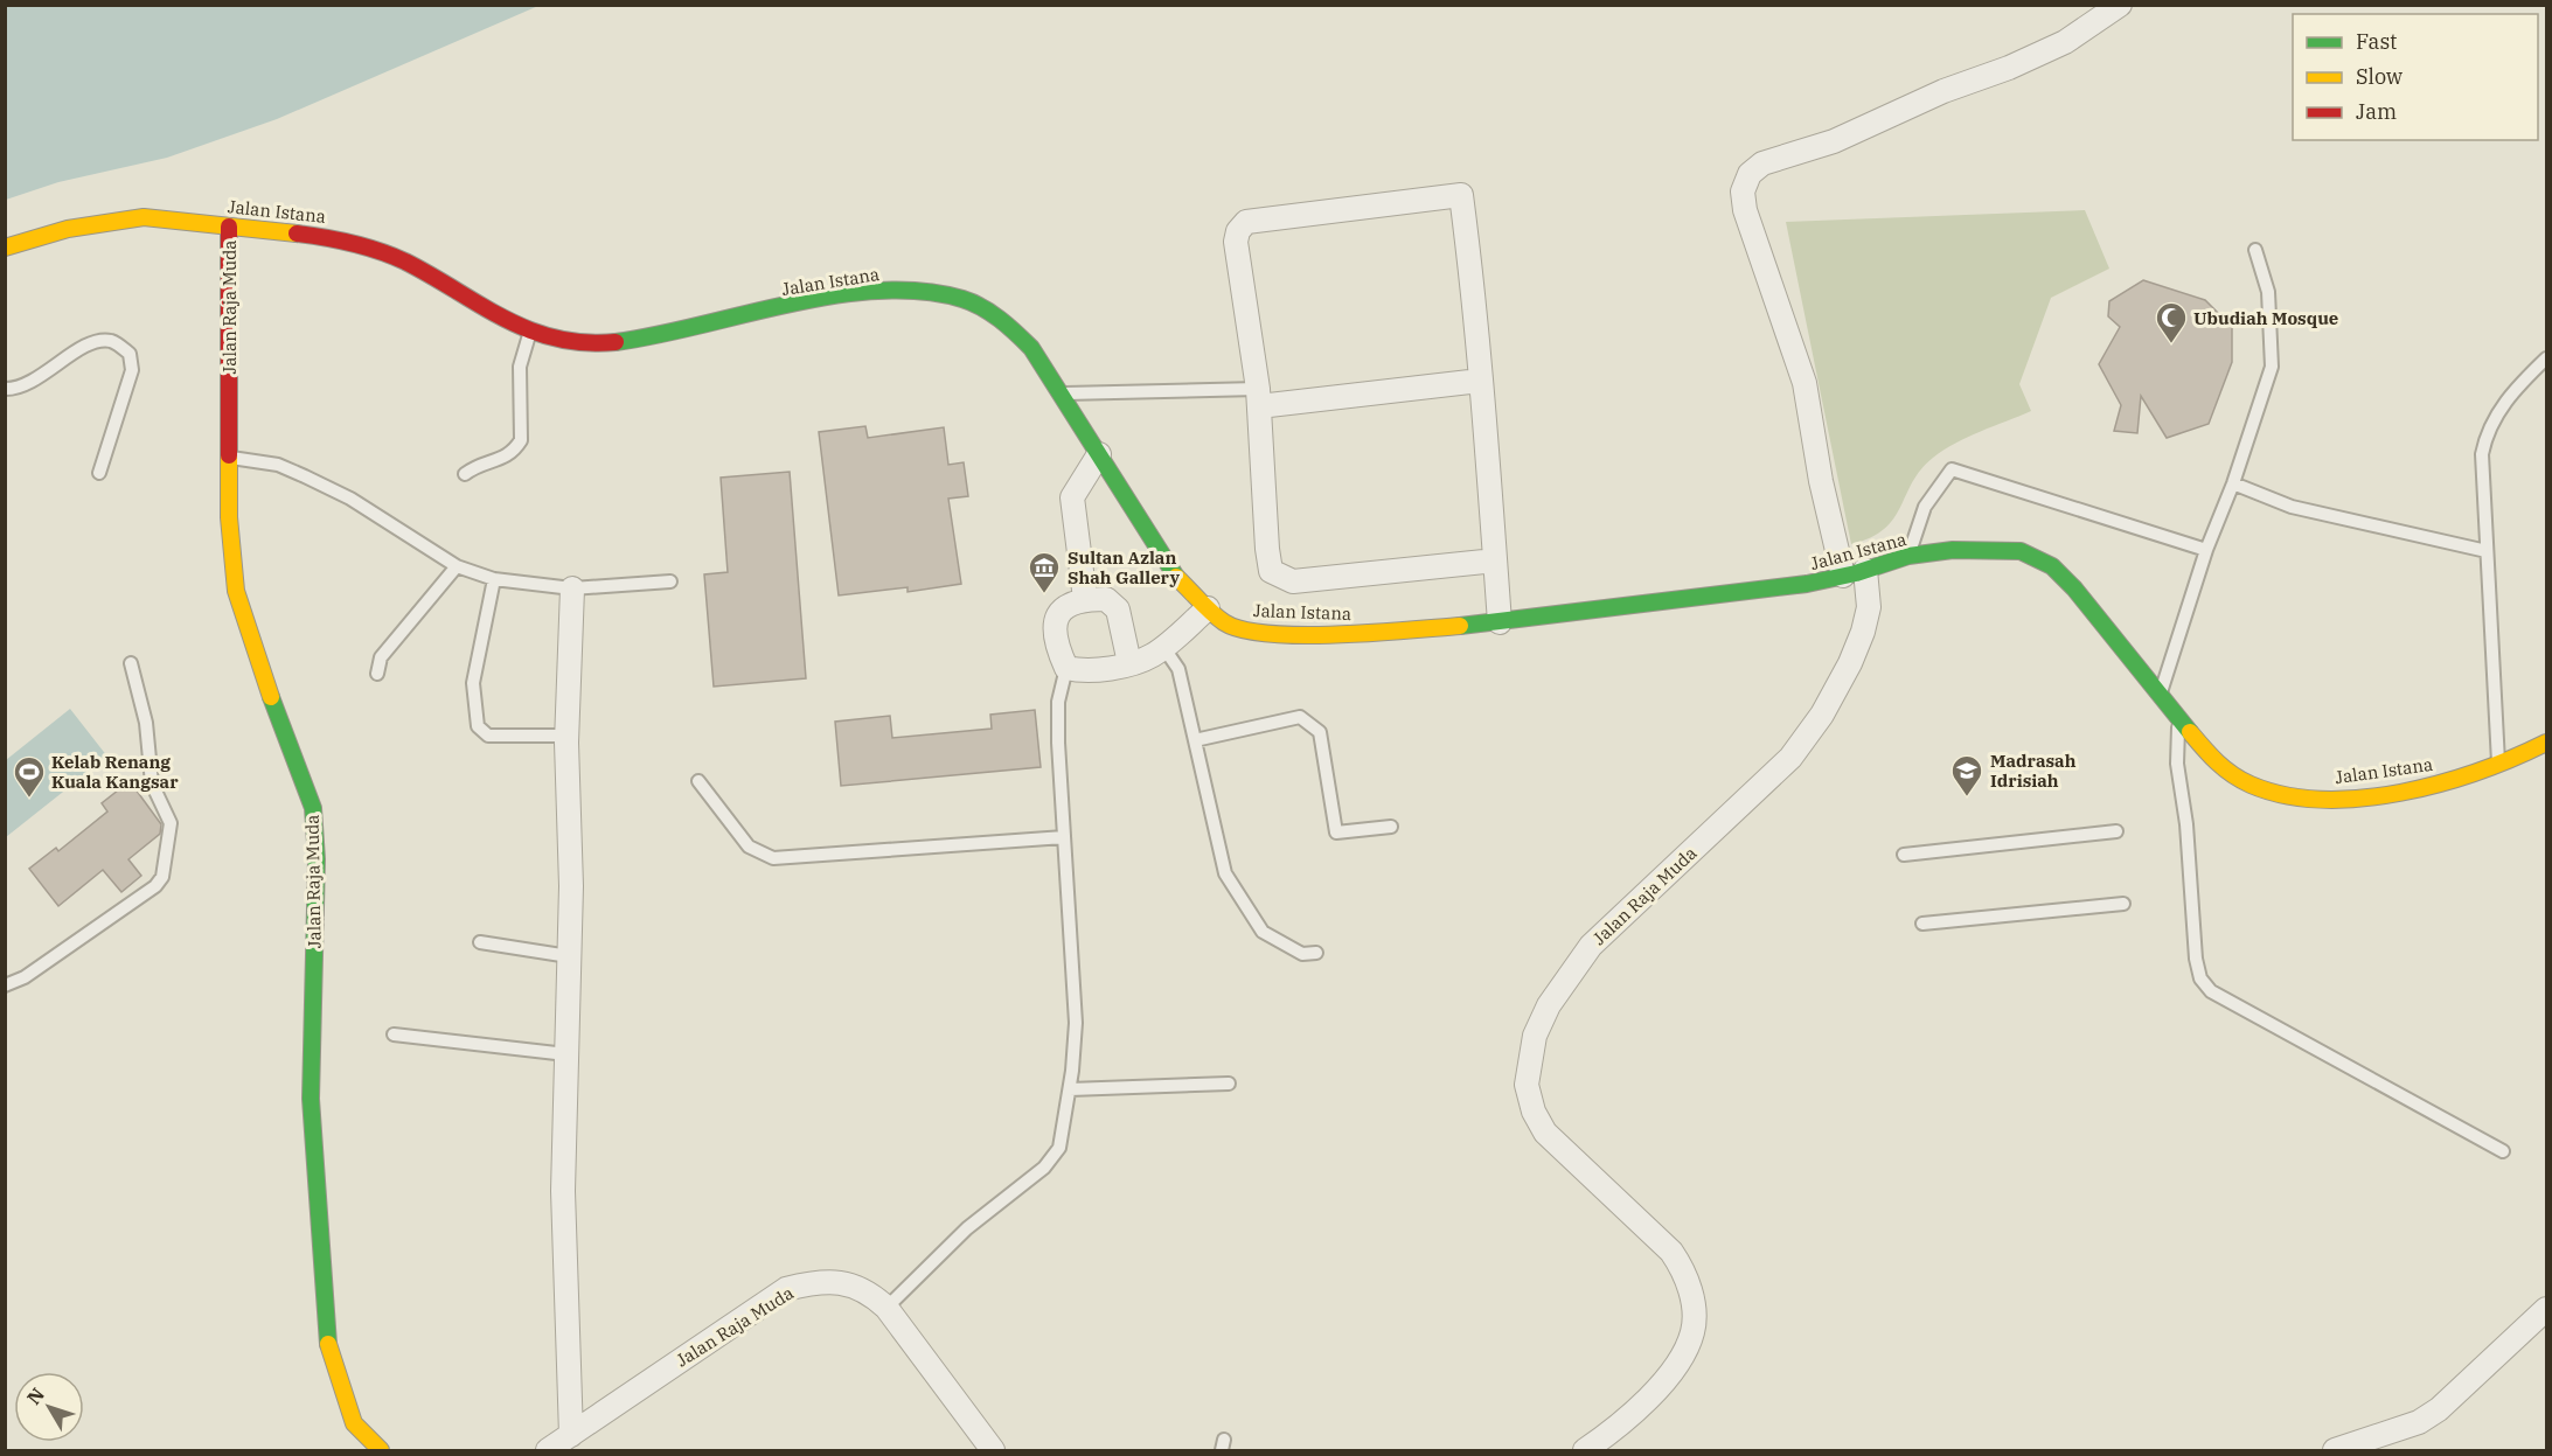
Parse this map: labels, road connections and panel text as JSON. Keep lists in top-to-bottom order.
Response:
{
  "streets": {
    "street": ["Jalan Istana", "Jalan Raja Muda"]
  },
  "crossings": [
    ["Jalan Istana", "Jalan Raja Muda"]
  ],
  "places": {
    "mosque": ["Ubudiah Mosque"],
    "museum": ["Sultan Azlan Shah Gallery"],
    "school or university": ["Madrasah Idrisiah"],
    "sports": ["Kelab Renang Kuala Kangsar"]
  },
  "legend": ["Fast", "Slow", "Jam"],
  "north": "top left"
}
